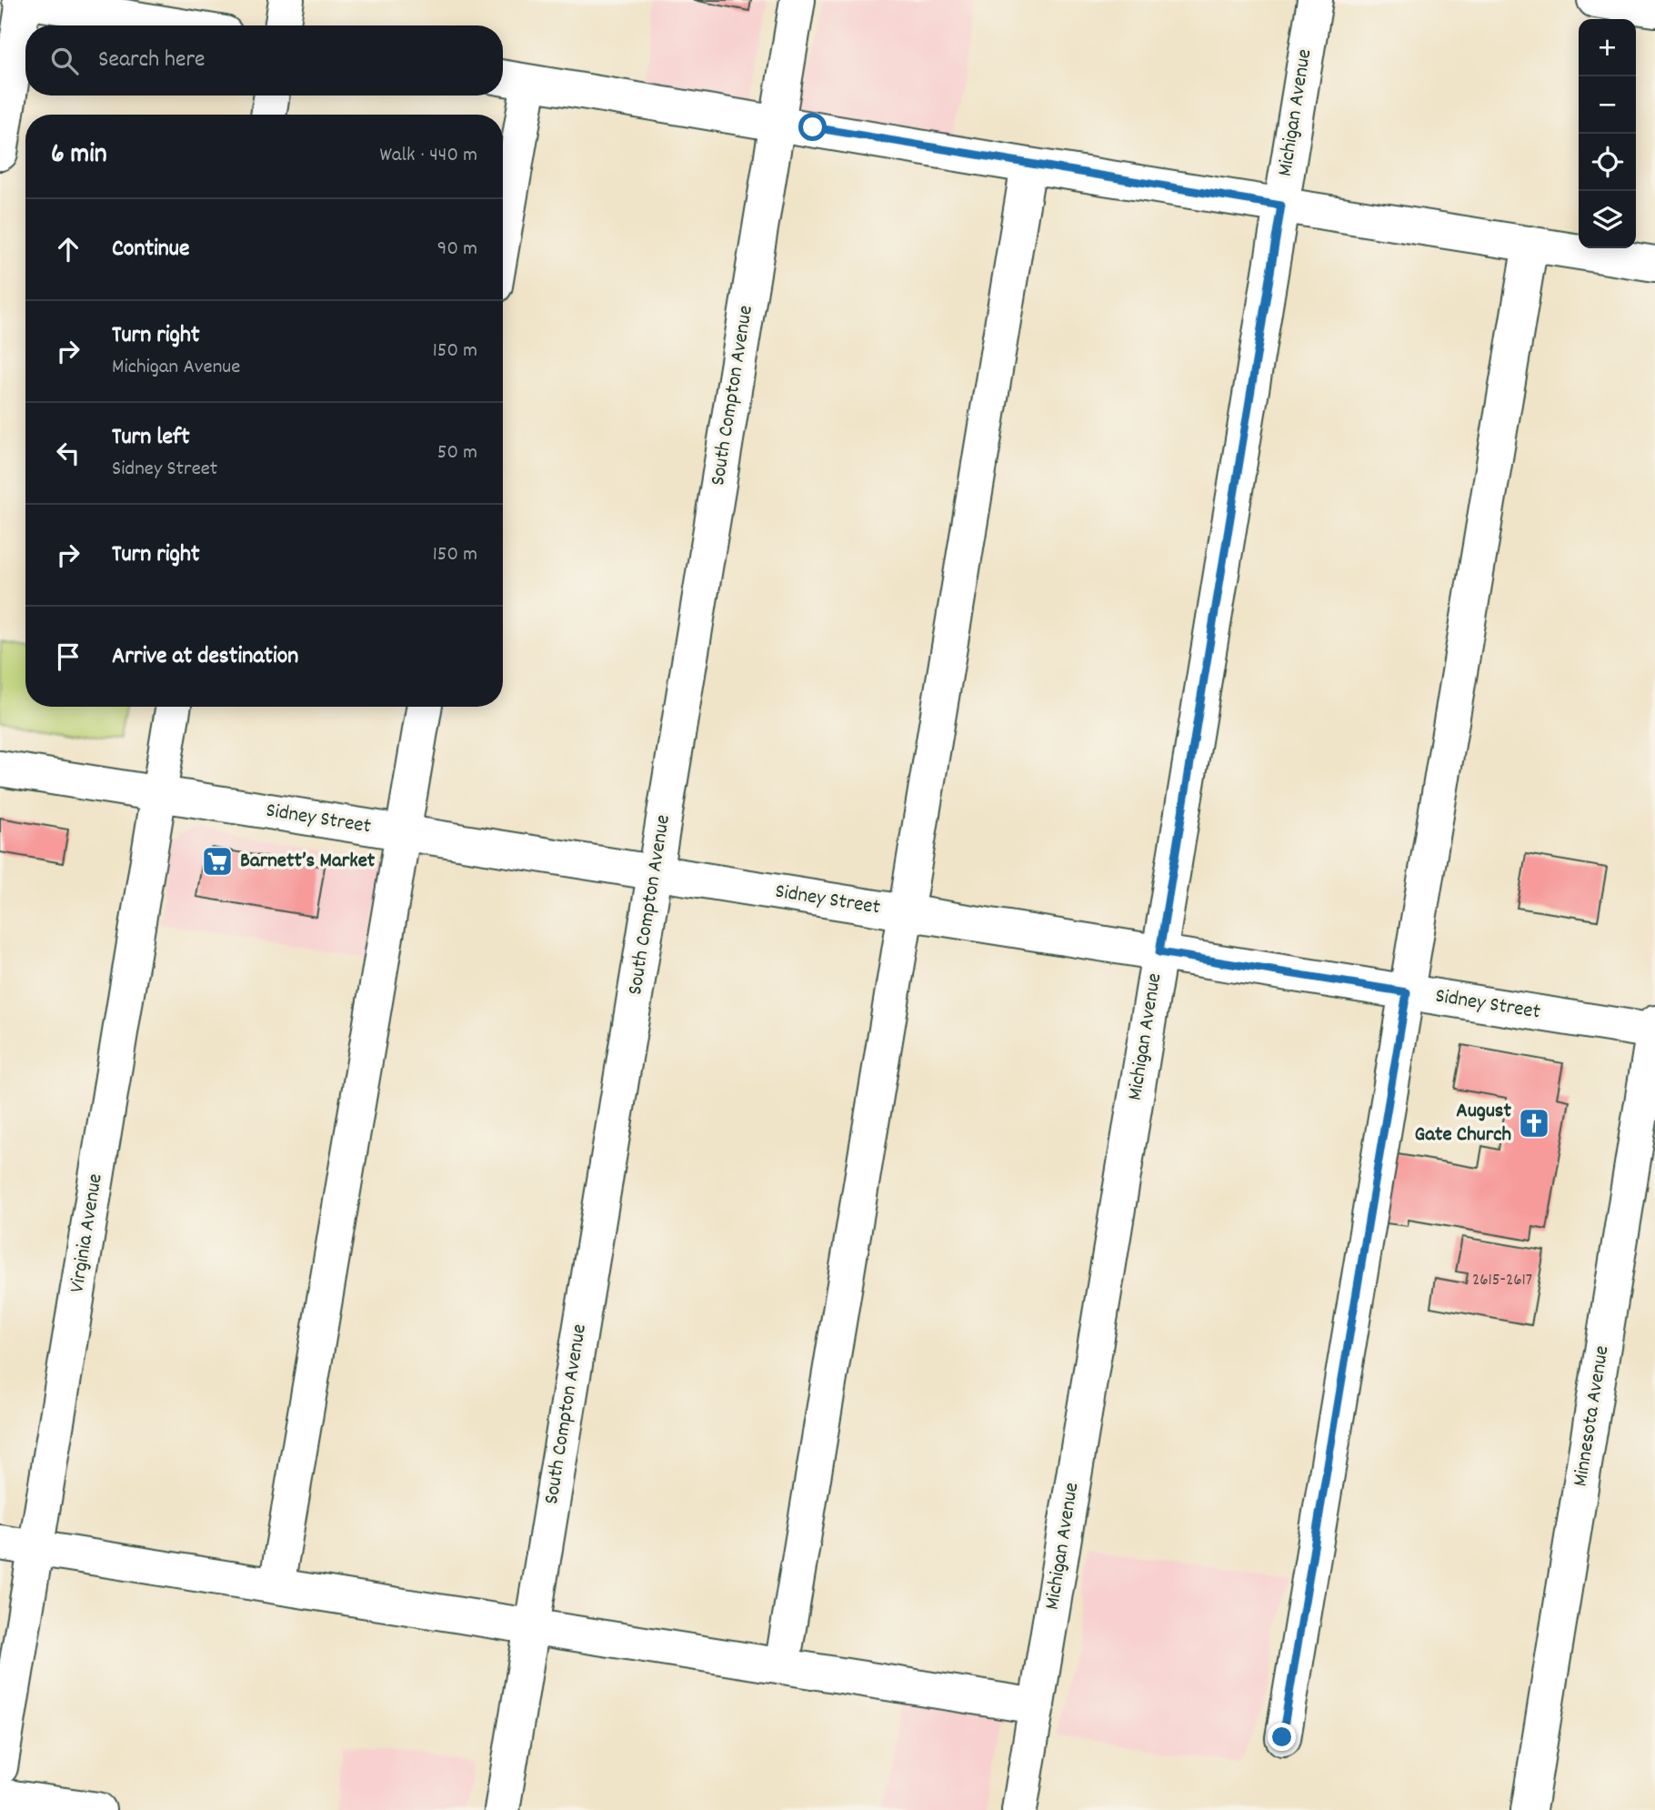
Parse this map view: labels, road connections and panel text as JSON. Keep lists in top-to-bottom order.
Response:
{
  "streets": {
    "street": [
      "Michigan Avenue",
      "South Compton Avenue",
      "Sidney Street",
      "Virginia Avenue",
      "Minnesota Avenue"
    ]
  },
  "crossings": [
    ["Michigan Avenue", "Sidney Street"],
    ["South Compton Avenue", "Sidney Street"],
    ["Sidney Street", "Virginia Avenue"],
    ["Sidney Street", "Minnesota Avenue"]
  ],
  "places": {
    "supermarket": ["Barnett’s Market"],
    "church": ["August Gate Church"]
  },
  "house_numbers": ["2615-2617"],
  "page": {
    "map_buttons": ["+", "−"],
    "search": "Search here",
    "heading": ["6 min", "Walk · 440 m"],
    "list": [
      ["Continue", "90 m"],
      ["Turn right", "Michigan Avenue", "150 m"],
      ["Turn left", "Sidney Street", "50 m"],
      ["Turn right", "150 m"],
      "Arrive at destination"
    ]
  }
}
